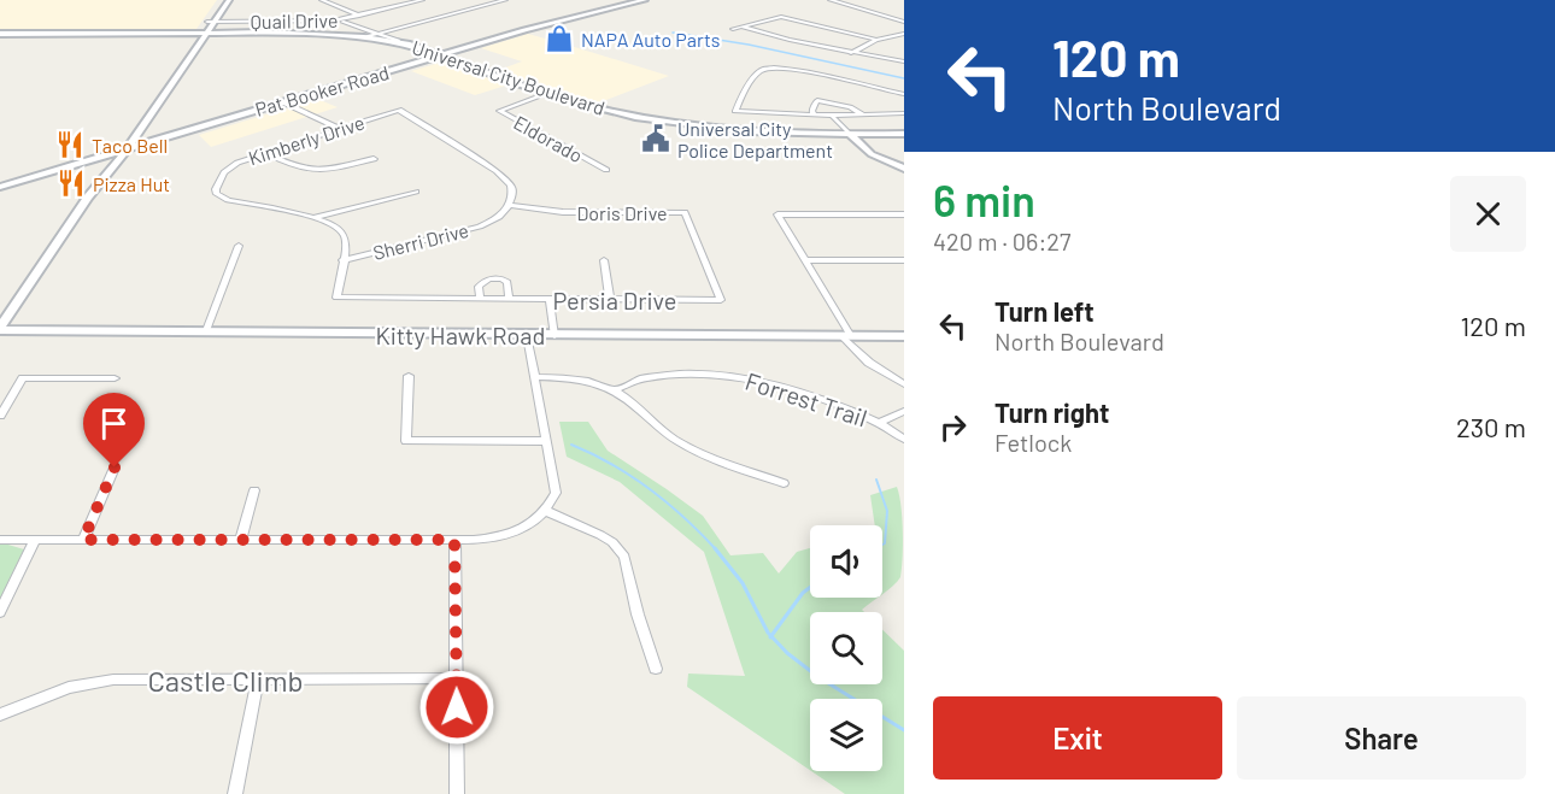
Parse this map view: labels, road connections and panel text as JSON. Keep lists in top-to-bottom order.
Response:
{
  "streets": {
    "street": [
      "Quail Drive",
      "Universal City Boulevard",
      "Pat Booker Road",
      "Eldorado",
      "Kimberly Drive",
      "Doris Drive",
      "Sherri Drive",
      "Persia Drive",
      "Kitty Hawk Road",
      "Forrest Trail",
      "Castle Climb"
    ]
  },
  "crossings": [
    ["Quail Drive", "Kitty Hawk Road"],
    ["Universal City Boulevard", "Pat Booker Road"],
    ["Universal City Boulevard", "Eldorado"],
    ["Universal City Boulevard", "Kitty Hawk Road"],
    ["Pat Booker Road", "Kitty Hawk Road"],
    ["Kimberly Drive", "Doris Drive"],
    ["Kimberly Drive", "Sherri Drive"],
    ["Kimberly Drive", "Persia Drive"],
    ["Doris Drive", "Sherri Drive"],
    ["Doris Drive", "Persia Drive"]
  ],
  "places": {
    "shop": ["NAPA Auto Parts"],
    "public building": ["Universal City Police Department"],
    "restaurant": ["Taco Bell", "Pizza Hut"]
  },
  "page": {
    "turn": ["120 m", "North Boulevard"],
    "heading": ["6 min", "420 m · 06:27"],
    "list": [
      {
        "name": "Turn left",
        "note": "North Boulevard",
        "value": "120 m"
      },
      {
        "name": "Turn right",
        "note": "Fetlock",
        "value": "230 m"
      }
    ],
    "buttons": ["Exit", "Share"]
  }
}
